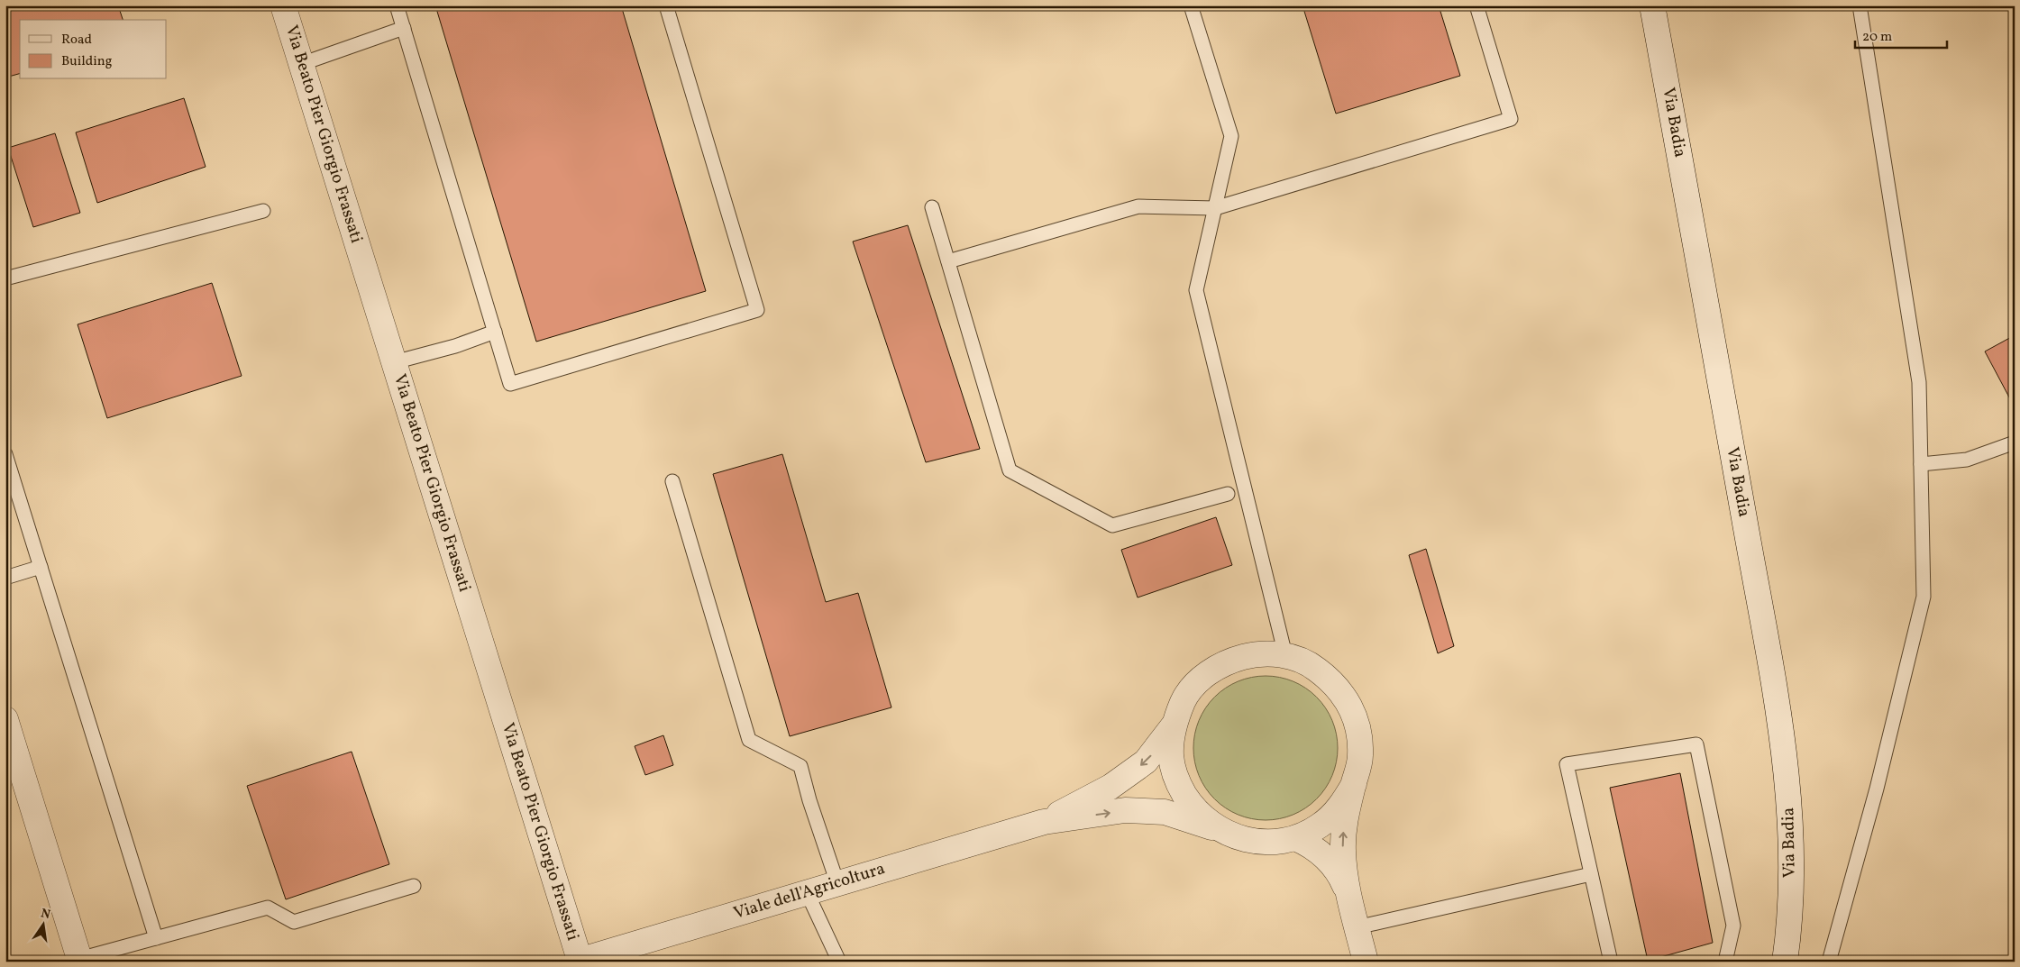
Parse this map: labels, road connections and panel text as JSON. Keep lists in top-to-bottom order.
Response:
{
  "streets": {
    "street": ["Via Badia", "Via Beato Pier Giorgio Frassati", "Viale dell'Agricoltura"]
  },
  "crossings": [
    ["Via Beato Pier Giorgio Frassati", "Viale dell'Agricoltura"]
  ],
  "legend": ["Road", "Building"],
  "scale_bar": "20 m",
  "north": "top"
}
